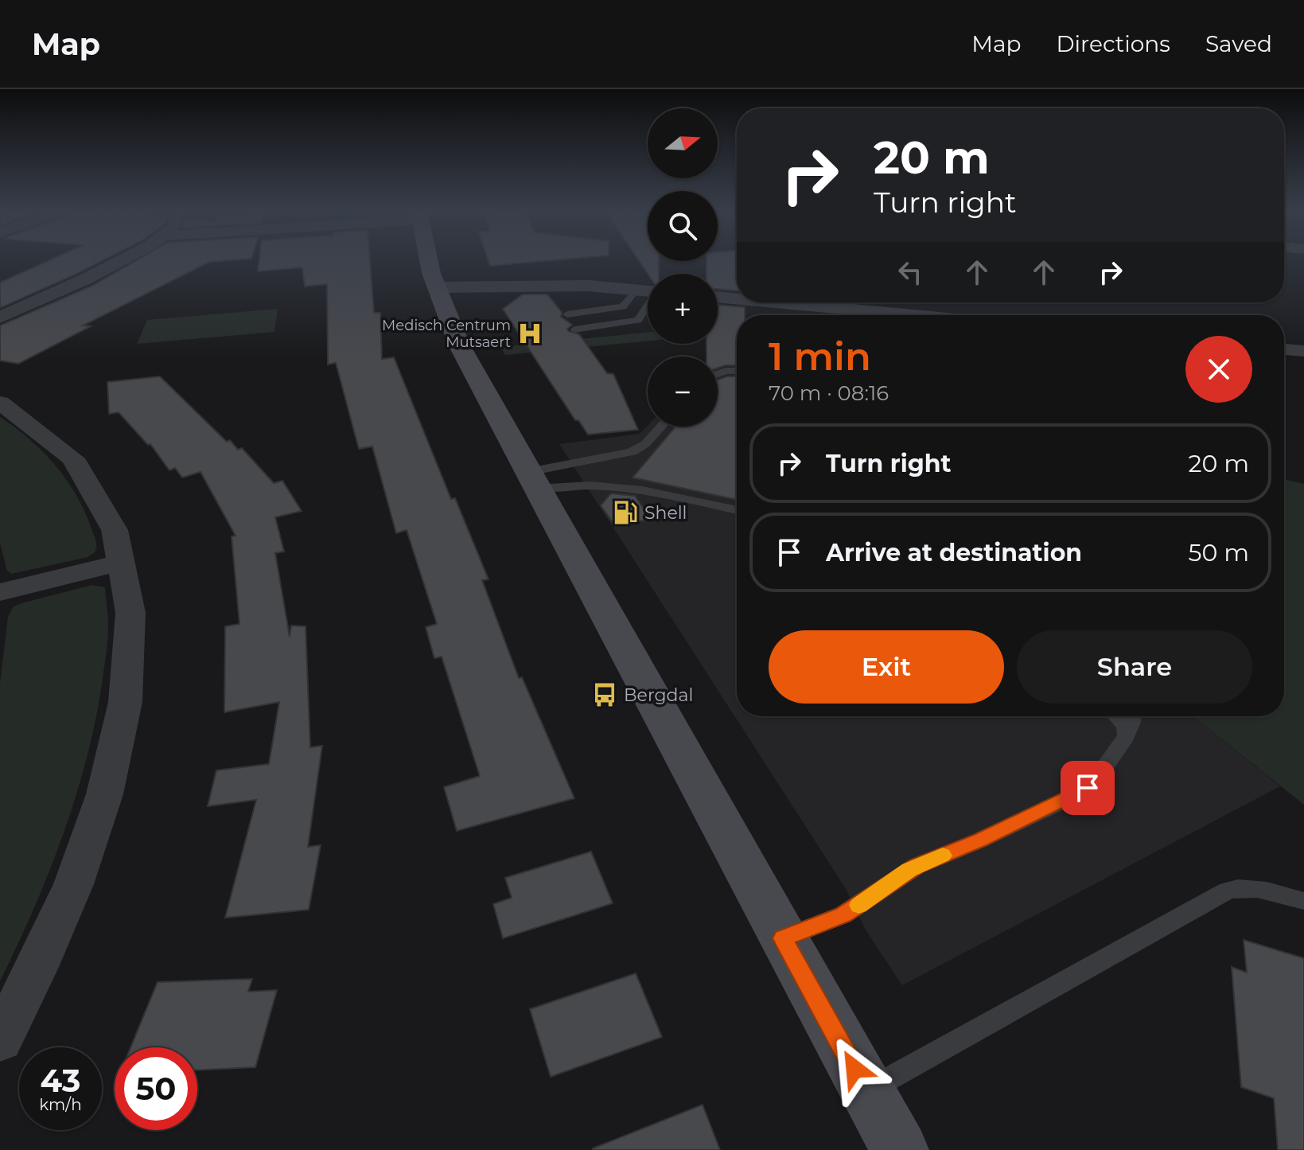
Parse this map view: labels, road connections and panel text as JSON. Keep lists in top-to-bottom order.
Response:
{
  "places": {
    "hospital": ["Medisch Centrum Mutsaert"],
    "fuel station": ["Shell"],
    "bus stop": ["Bergdal"]
  },
  "north": "right",
  "page": {
    "header": "Map",
    "nav": ["Map", "Directions", "Saved"],
    "map_buttons": ["+", "−"],
    "turn": ["20 m", "Turn right"],
    "heading": ["1 min", "70 m · 08:16"],
    "list": [
      {
        "name": "Turn right",
        "value": "20 m"
      },
      {
        "name": "Arrive at destination",
        "value": "50 m"
      }
    ],
    "buttons": ["Exit", "Share"],
    "speed": "43 km/h",
    "limit": "50"
  }
}
